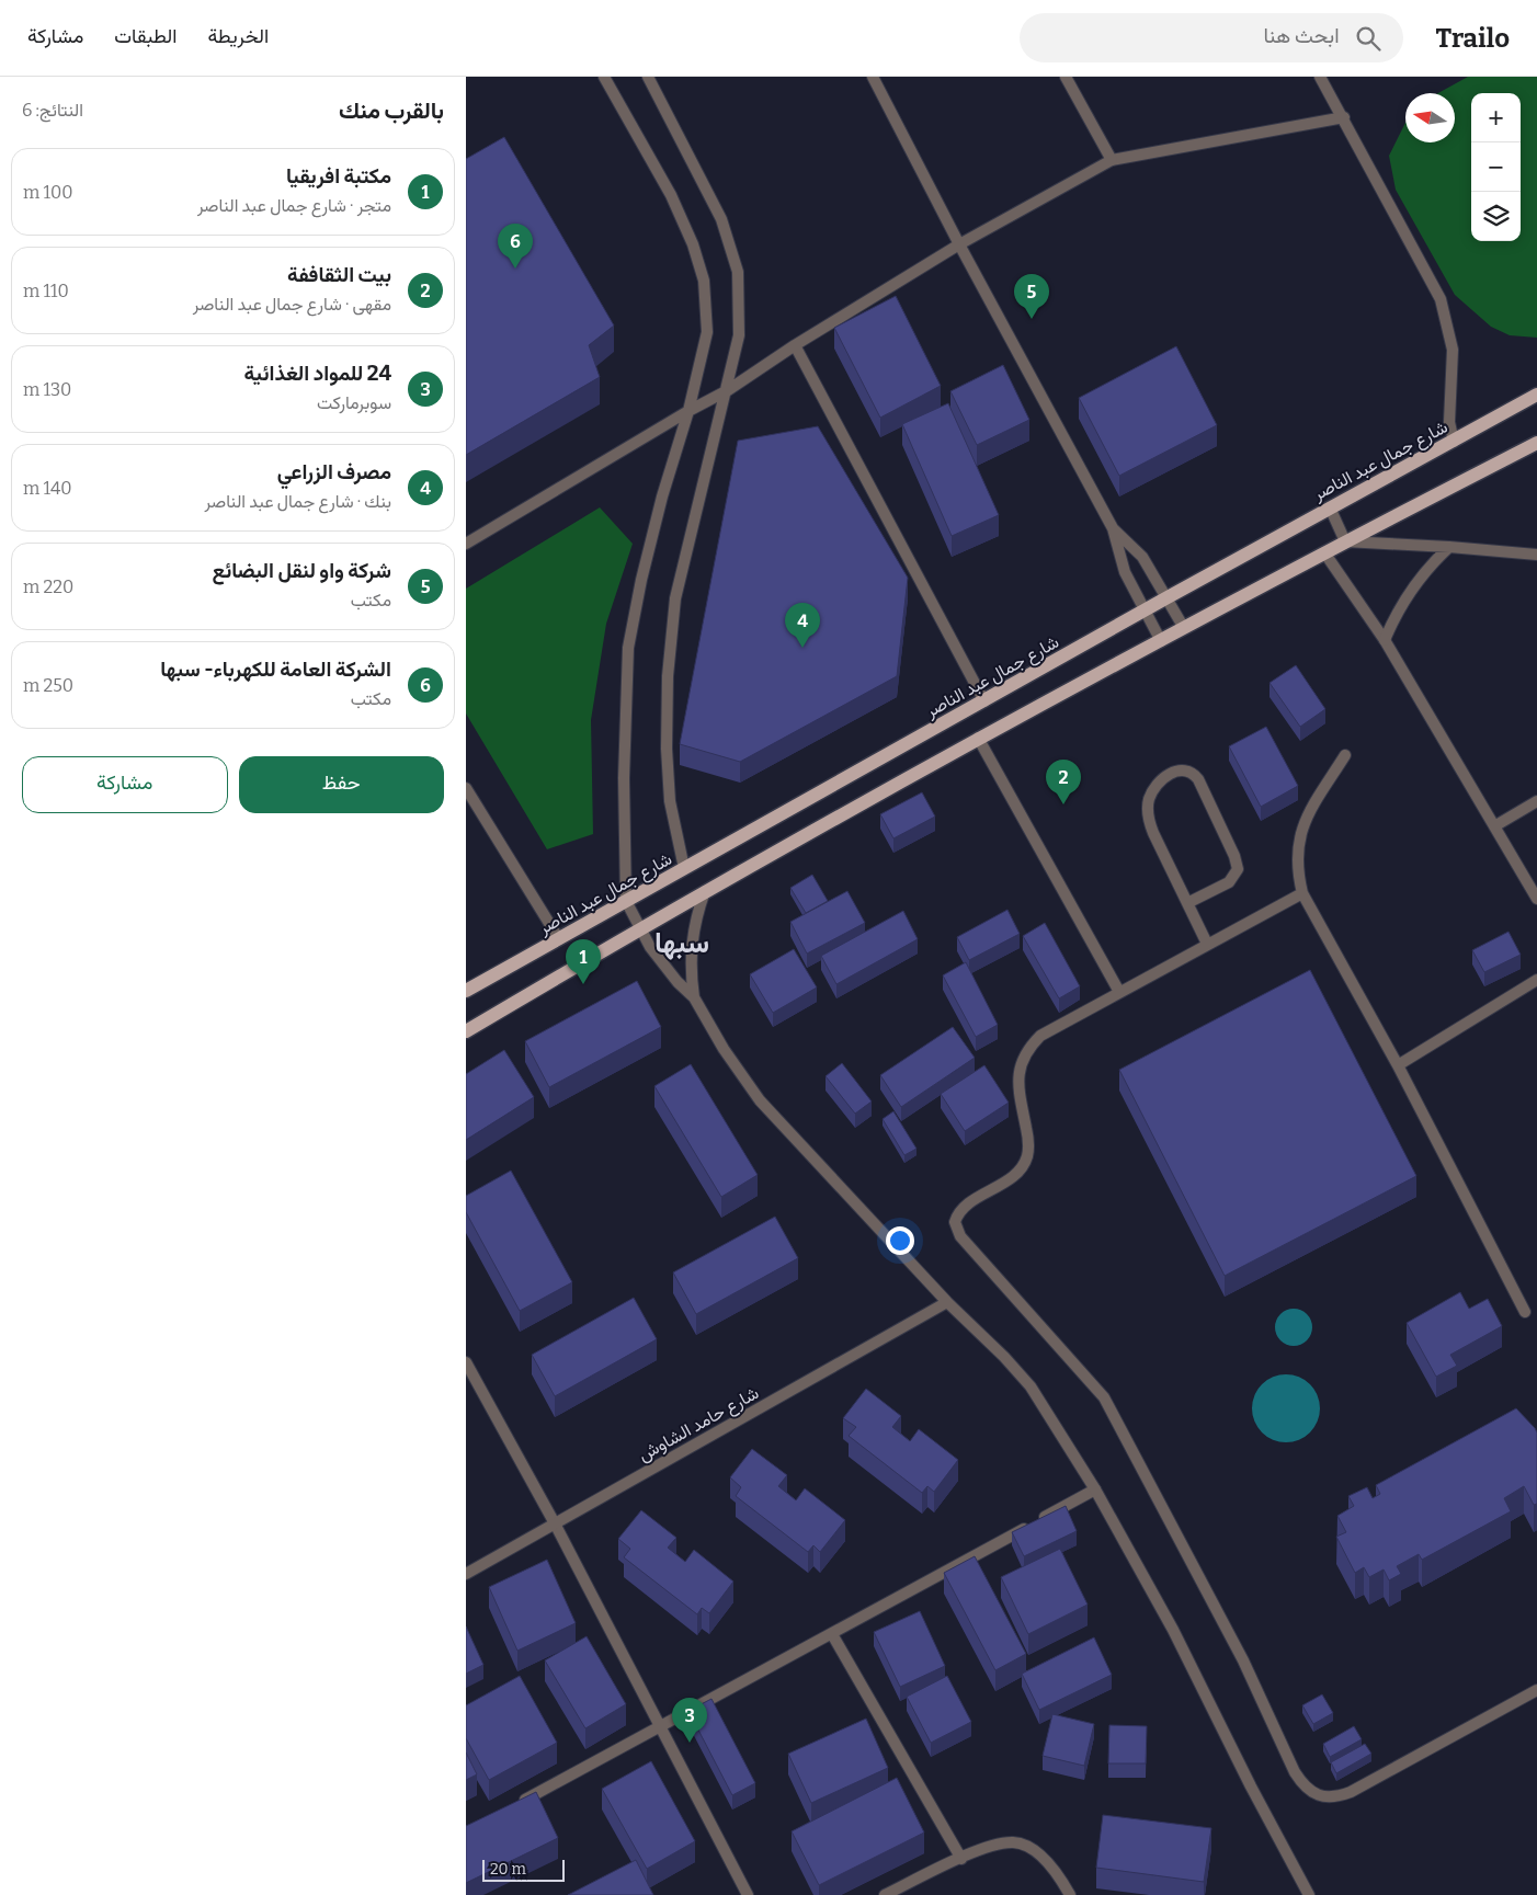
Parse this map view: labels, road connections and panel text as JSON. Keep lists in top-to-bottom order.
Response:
{
  "streets": {
    "main road": ["شارع جمال عبد الناصر"],
    "street": ["شارع حامد الشاوش"]
  },
  "districts": ["سبها"],
  "scale_bar": "20 m",
  "north": "left",
  "page": {
    "header": "Trailo",
    "search": "ابحث هنا",
    "nav": ["الخريطة", "الطبقات", "مشاركة"],
    "heading": ["بالقرب منك", "النتائج: 6"],
    "map_buttons": ["+", "−"],
    "list": [
      {
        "mark": "1",
        "name": "مكتبة افريقيا",
        "note": "متجر · شارع جمال عبد الناصر",
        "value": "100 m"
      },
      {
        "mark": "2",
        "name": "بيت الثقاففة",
        "note": "مقهى · شارع جمال عبد الناصر",
        "value": "110 m"
      },
      {
        "mark": "3",
        "name": "24 للمواد الغذائية",
        "note": "سوبرماركت",
        "value": "130 m"
      },
      {
        "mark": "4",
        "name": "مصرف الزراعي",
        "note": "بنك · شارع جمال عبد الناصر",
        "value": "140 m"
      },
      {
        "mark": "5",
        "name": "شركة واو لنقل البضائع",
        "note": "مكتب",
        "value": "220 m"
      },
      {
        "mark": "6",
        "name": "الشركة العامة للكهرباء- سبها",
        "note": "مكتب",
        "value": "250 m"
      }
    ],
    "pins": [
      "6",
      "5",
      "4",
      "2",
      "1",
      "3"
    ],
    "buttons": ["حفظ", "مشاركة"],
    "scale": "20 m"
  }
}
